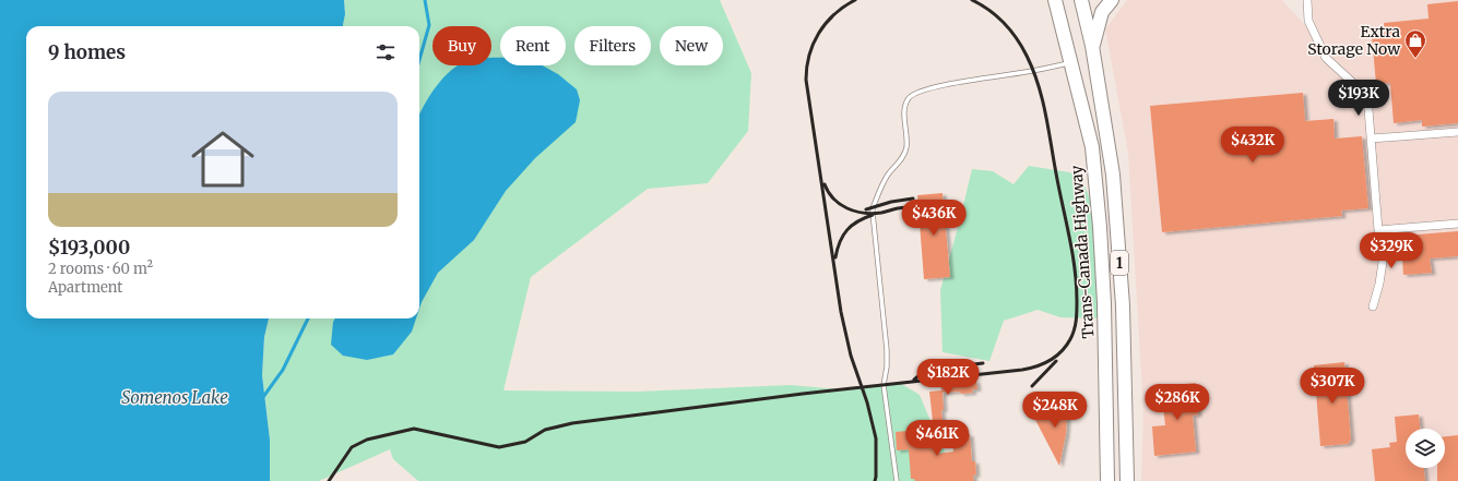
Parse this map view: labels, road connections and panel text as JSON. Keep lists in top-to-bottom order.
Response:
{
  "streets": {
    "highway": ["Trans-Canada Highway", "1"]
  },
  "water": ["Somenos Lake"],
  "places": {
    "shop": ["Extra Storage Now"]
  },
  "page": {
    "chip": [
      "Buy",
      "Rent",
      "Filters",
      "New"
    ],
    "heading": "9 homes",
    "list": [
      {
        "name": "$193,000",
        "note": "2 rooms · 60 m² · Apartment"
      }
    ],
    "price": [
      "$193K",
      "$432K",
      "$436K",
      "$329K",
      "$182K",
      "$307K",
      "$286K",
      "$248K",
      "$461K"
    ]
  }
}
